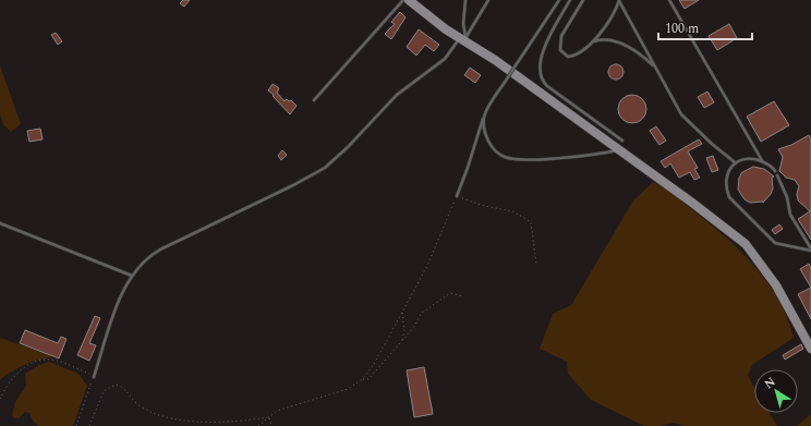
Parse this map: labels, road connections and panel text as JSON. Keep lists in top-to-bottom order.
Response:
{
  "scale_bar": "100 m",
  "north": "top left"
}
